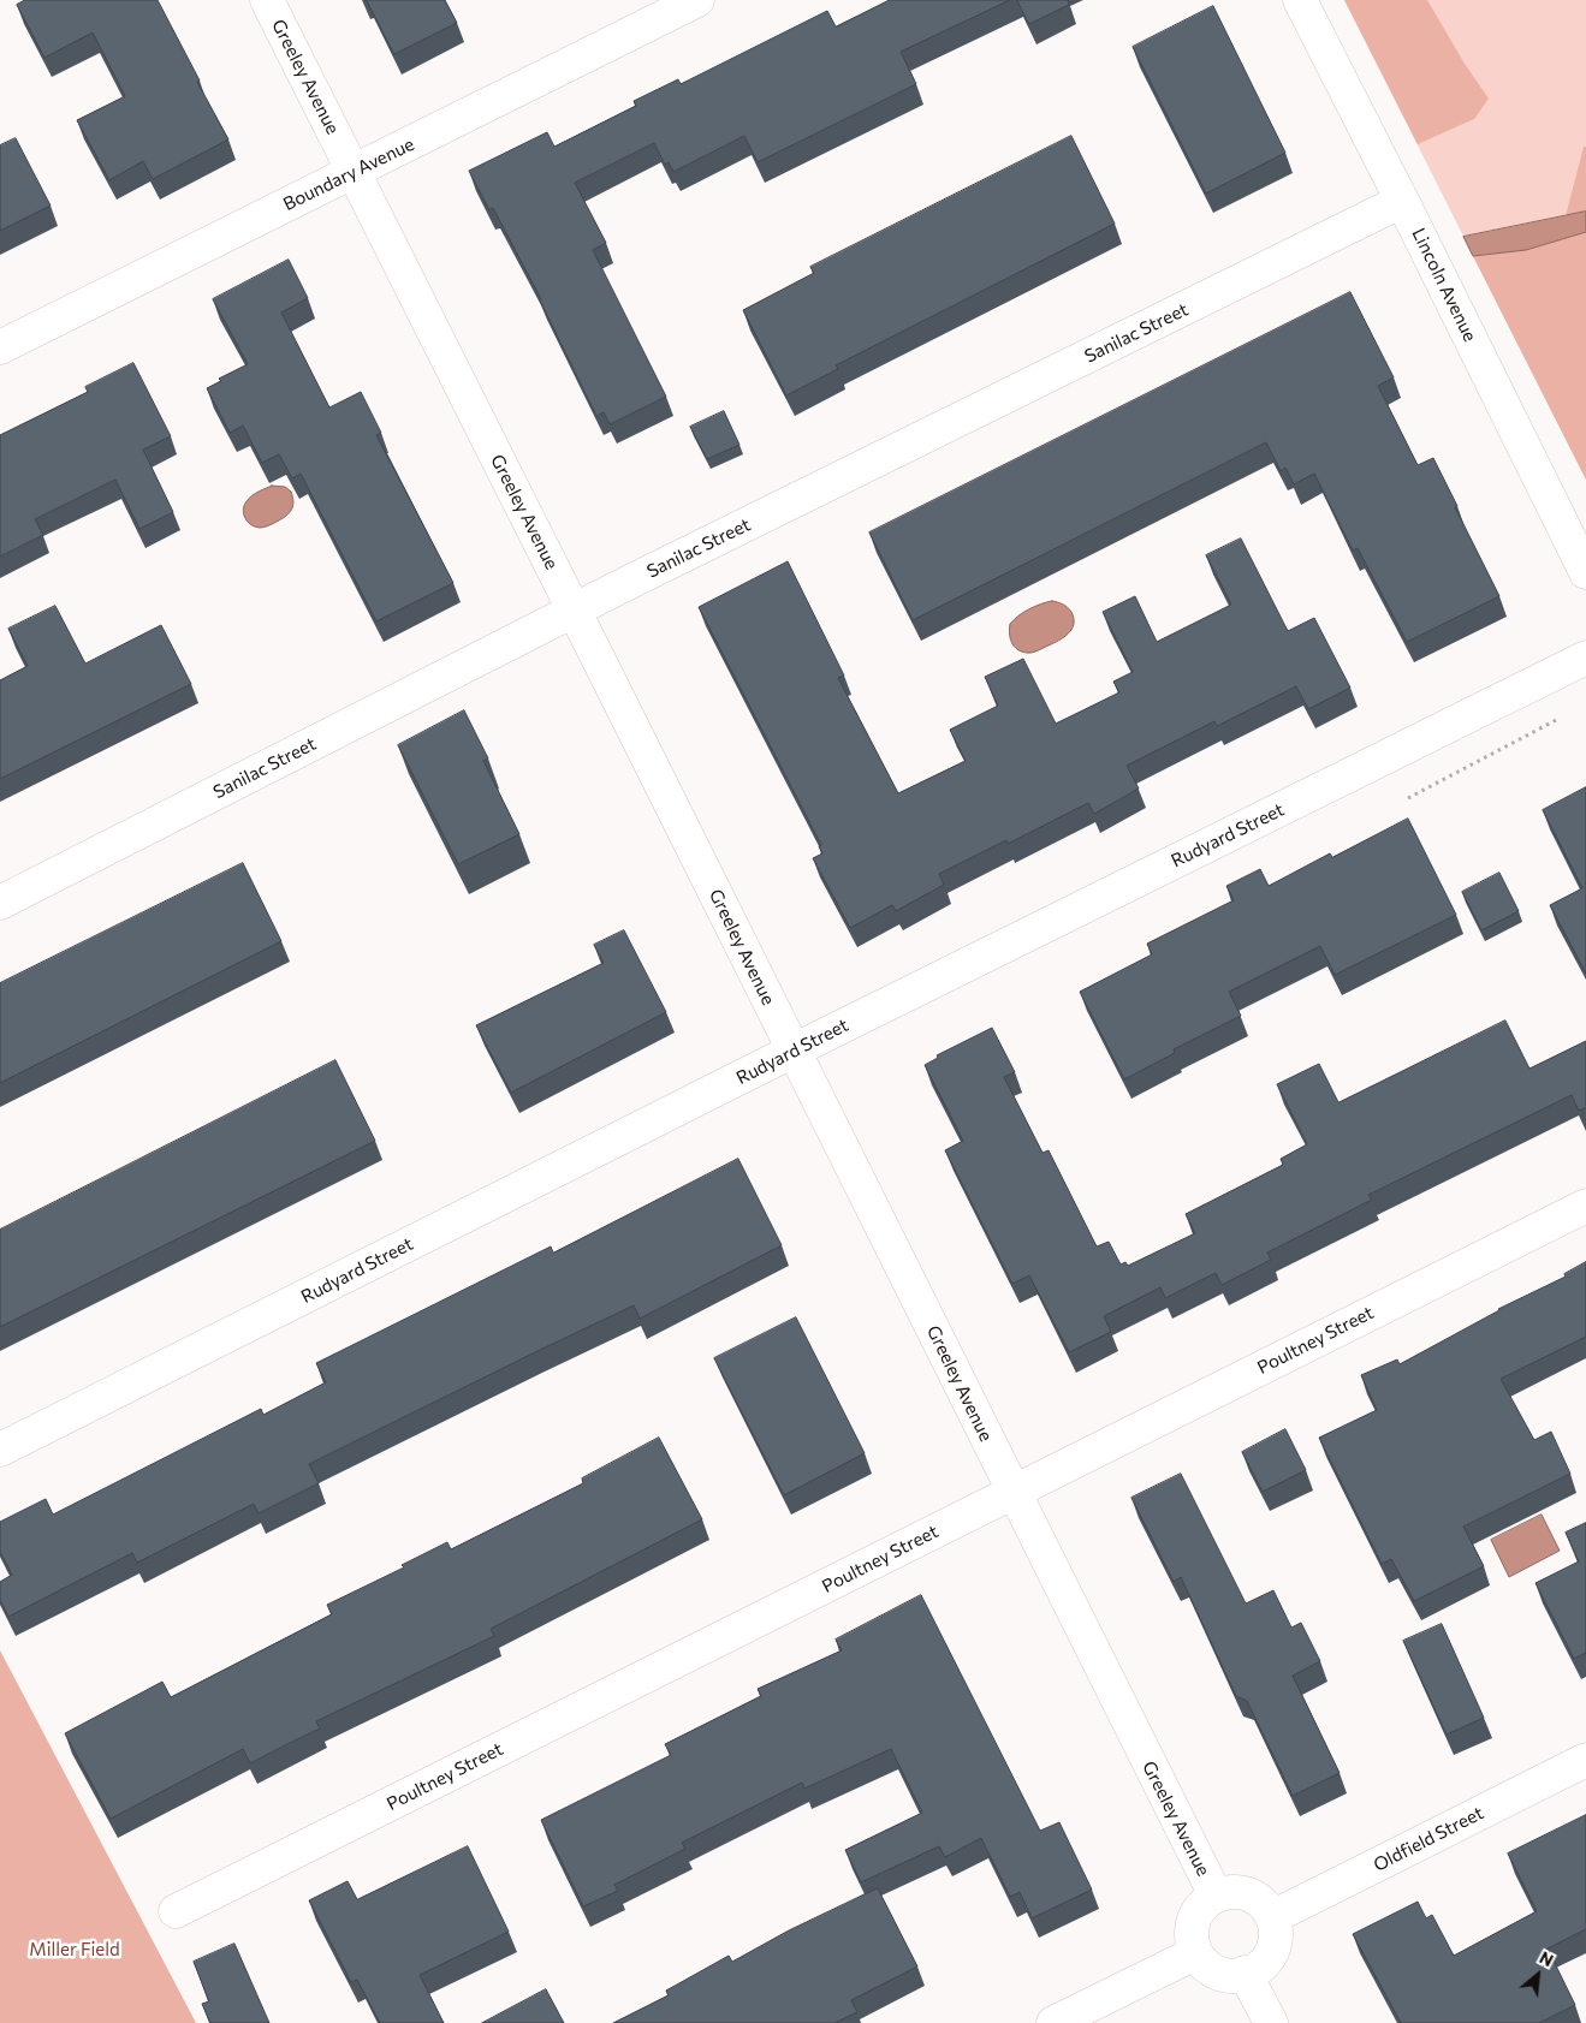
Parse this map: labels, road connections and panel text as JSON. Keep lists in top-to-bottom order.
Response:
{
  "streets": {
    "street": [
      "Greeley Avenue",
      "Boundary Avenue",
      "Lincoln Avenue",
      "Sanilac Street",
      "Rudyard Street",
      "Poultney Street",
      "Oldfield Street"
    ]
  },
  "crossings": [
    ["Greeley Avenue", "Boundary Avenue"],
    ["Greeley Avenue", "Sanilac Street"],
    ["Greeley Avenue", "Rudyard Street"],
    ["Greeley Avenue", "Poultney Street"],
    ["Greeley Avenue", "Oldfield Street"],
    ["Lincoln Avenue", "Sanilac Street"]
  ],
  "parks": ["Miller Field"],
  "north": "top right"
}
